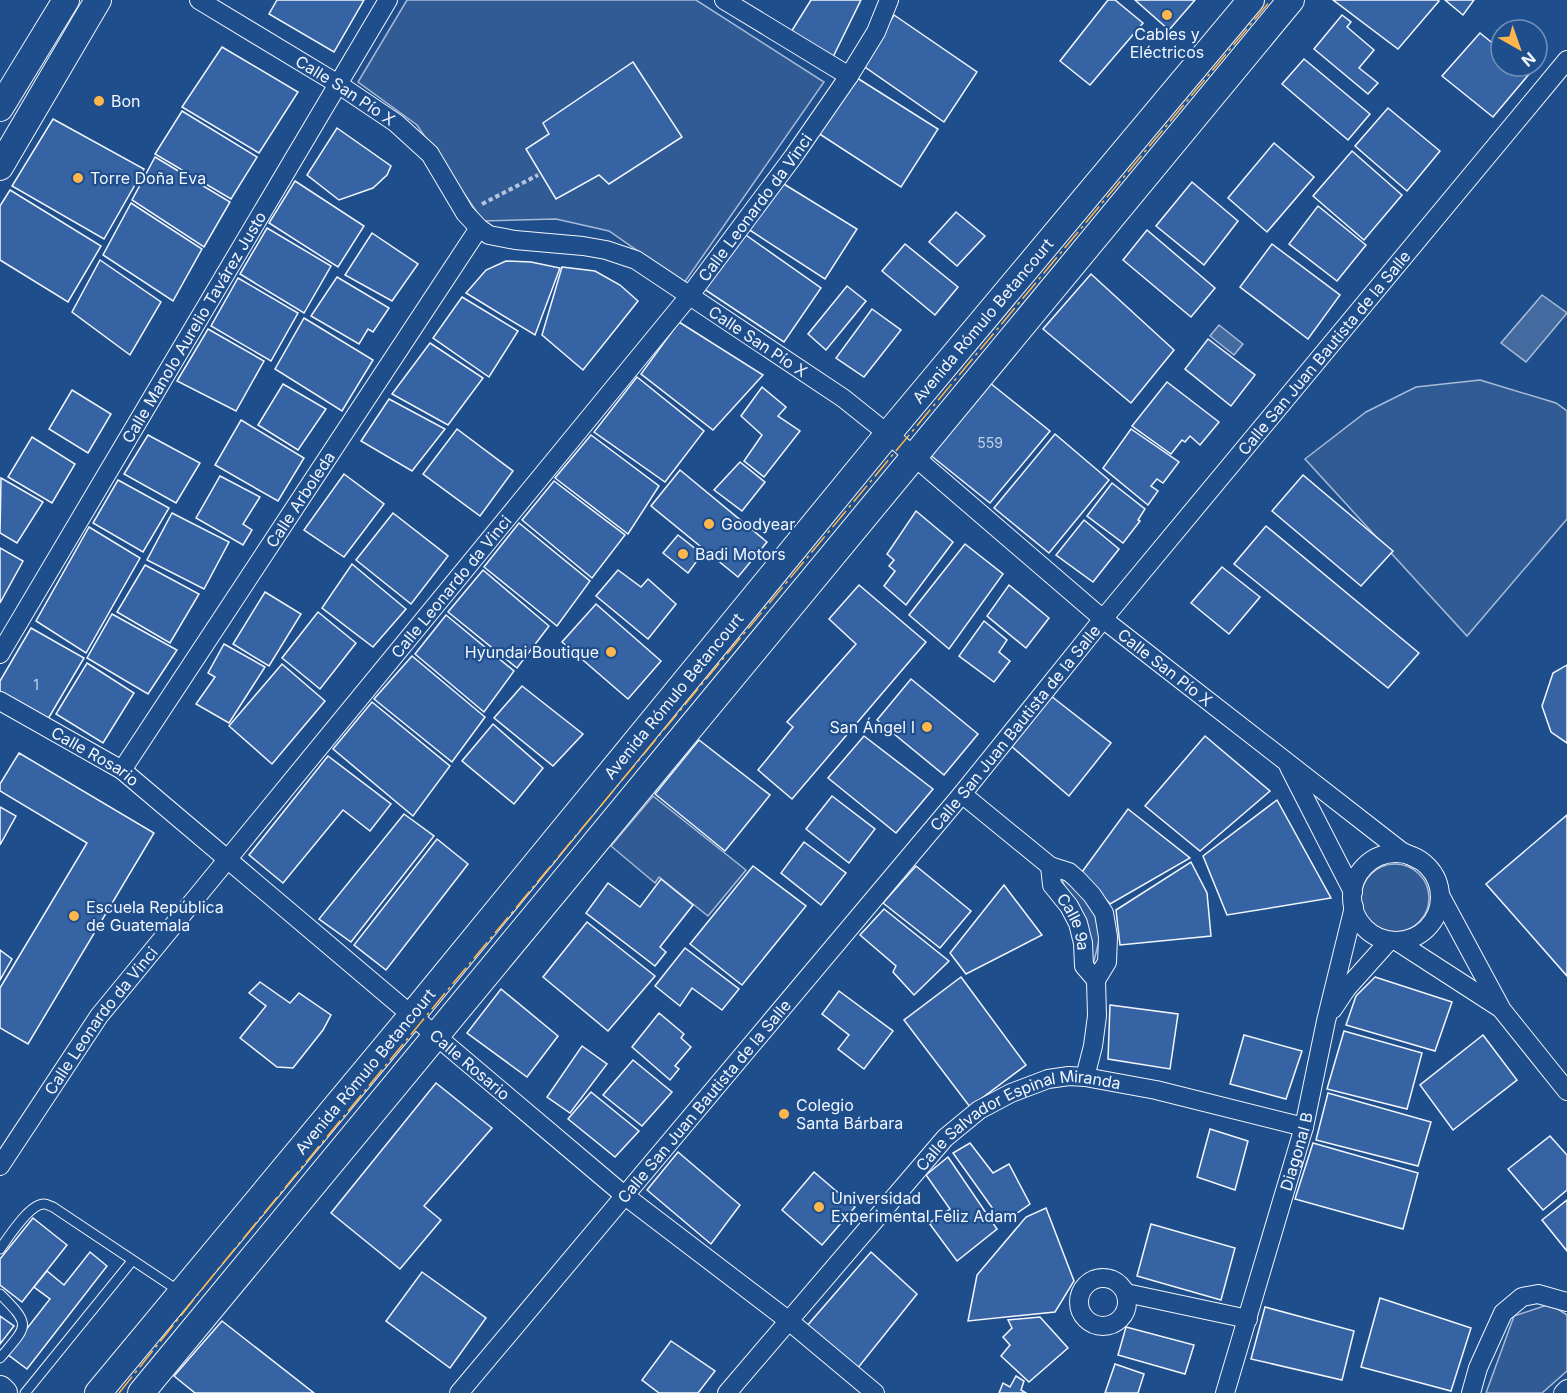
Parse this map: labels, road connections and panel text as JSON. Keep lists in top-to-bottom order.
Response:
{
  "streets": {
    "main road": ["Avenida Rómulo Betancourt"],
    "street": [
      "Calle San Pío X",
      "Calle Leonardo da Vinci",
      "Calle Manolo Aurelio Tavárez Justo",
      "Calle San Juan Bautista de la Salle",
      "Calle Arboleda",
      "Calle Rosario",
      "Calle 9a",
      "Calle Salvador Espinal Miranda",
      "Diagonal B"
    ]
  },
  "crossings": [
    ["Calle San Pío X", "Calle Leonardo da Vinci"],
    ["Calle San Pío X", "Avenida Rómulo Betancourt"],
    ["Calle San Pío X", "Calle Manolo Aurelio Tavárez Justo"],
    ["Calle San Pío X", "Calle San Juan Bautista de la Salle"],
    ["Calle San Pío X", "Calle Arboleda"],
    ["Calle San Pío X", "Diagonal B"],
    ["Calle Leonardo da Vinci", "Calle Rosario"],
    ["Avenida Rómulo Betancourt", "Calle Rosario"],
    ["Calle San Juan Bautista de la Salle", "Calle Rosario"],
    ["Calle San Juan Bautista de la Salle", "Calle 9a"],
    ["Calle Arboleda", "Calle Rosario"],
    ["Calle Rosario", "Calle Salvador Espinal Miranda"],
    ["Calle 9a", "Calle Salvador Espinal Miranda"],
    ["Calle Salvador Espinal Miranda", "Diagonal B"]
  ],
  "places": [
    "Cables y Eléctricos",
    "Bon",
    "Torre Doña Eva",
    "Goodyear",
    "Badi Motors",
    "Hyundai Boutique",
    "San Ángel I",
    "Escuela República de Guatemala",
    "Colegio Santa Bárbara",
    "Universidad Experimental Feliz Adam"
  ],
  "house_numbers": ["559", "1"],
  "north": "bottom right"
}
